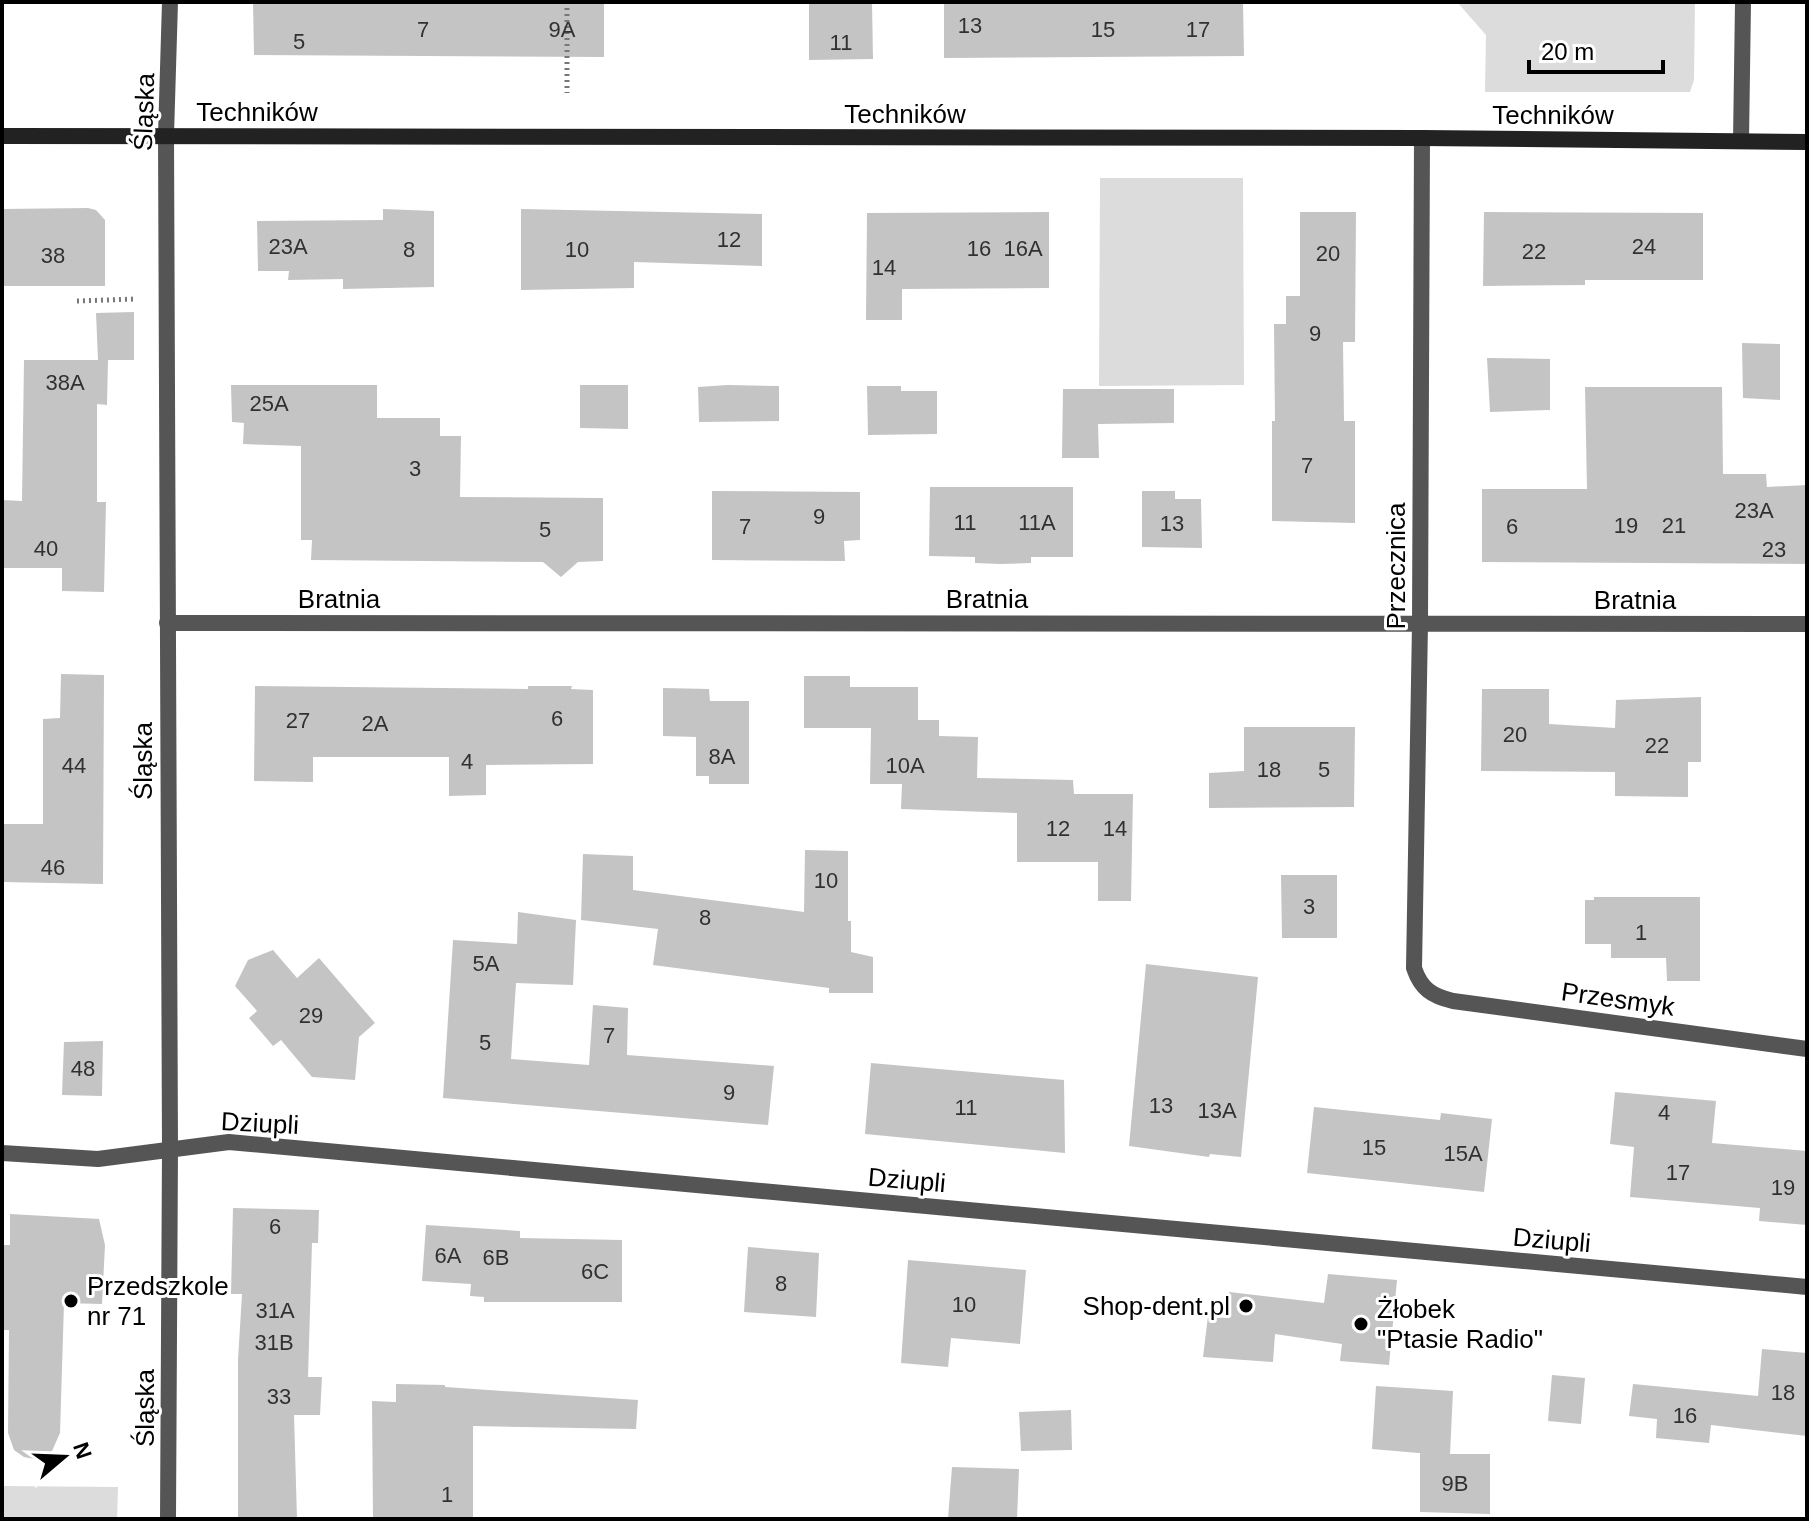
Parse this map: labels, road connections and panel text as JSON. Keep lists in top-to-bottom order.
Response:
{
  "streets": {
    "street": [
      "Śląska",
      "Techników",
      "Przecznica",
      "Bratnia",
      "Przesmyk",
      "Dziupli"
    ]
  },
  "crossings": [
    ["Śląska", "Techników"],
    ["Śląska", "Bratnia"],
    ["Śląska", "Dziupli"],
    ["Techników", "Przecznica"],
    ["Przecznica", "Bratnia"],
    ["Przecznica", "Przesmyk"]
  ],
  "places": ["Przedszkole nr 71", "Shop-dent.pl", "Żłobek \"Ptasie Radio\""],
  "house_numbers": [
    "13",
    "7",
    "9A",
    "15",
    "17",
    "5",
    "11",
    "12",
    "23A",
    "24",
    "16",
    "16A",
    "8",
    "10",
    "22",
    "20",
    "38",
    "14",
    "9",
    "38A",
    "25A",
    "7",
    "3",
    "23A",
    "9",
    "11",
    "11A",
    "13",
    "19",
    "21",
    "7",
    "6",
    "5",
    "40",
    "23",
    "6",
    "27",
    "2A",
    "20",
    "22",
    "8A",
    "4",
    "44",
    "10A",
    "18",
    "5",
    "12",
    "14",
    "46",
    "10",
    "3",
    "8",
    "1",
    "5A",
    "29",
    "7",
    "5",
    "48",
    "9",
    "13",
    "11",
    "13A",
    "4",
    "15",
    "15A",
    "17",
    "19",
    "6",
    "6A",
    "6B",
    "6C",
    "8",
    "10",
    "31A",
    "31B",
    "18",
    "33",
    "16",
    "9B",
    "1"
  ],
  "scale_bar": "20 m",
  "north": "right"
}
